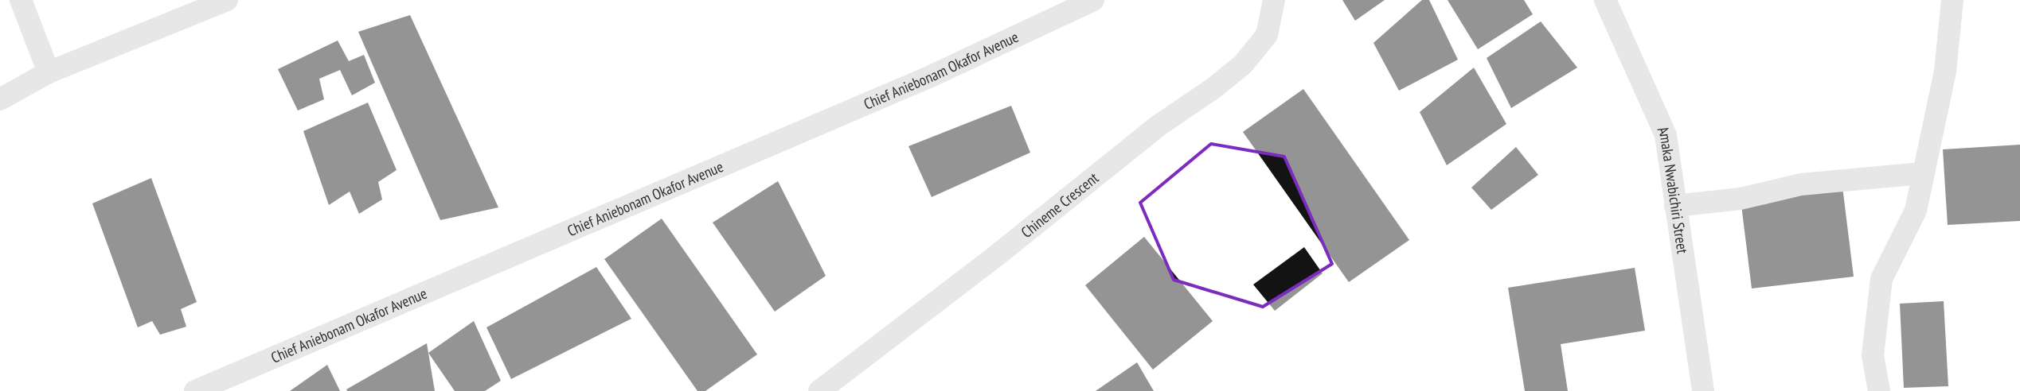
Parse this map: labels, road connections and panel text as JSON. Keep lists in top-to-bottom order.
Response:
{
  "streets": {
    "street": ["Chief Aniebonam Okafor Avenue", "Amaka Nwabichiri Street", "Chineme Crescent"]
  }
}
